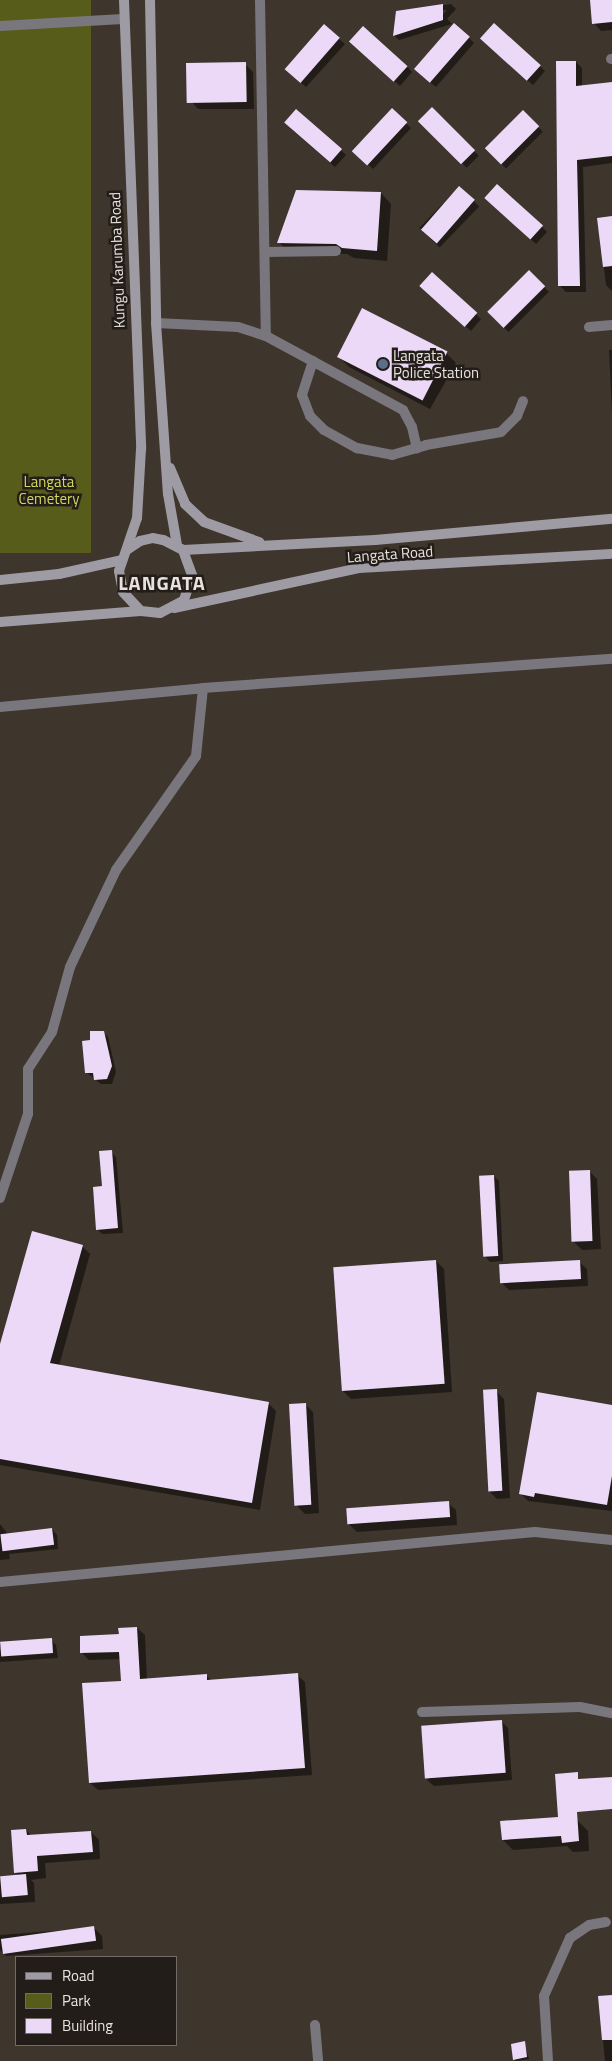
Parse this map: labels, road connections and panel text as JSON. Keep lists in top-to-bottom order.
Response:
{
  "streets": {
    "main road": ["Kungu Karumba Road", "Langata Road"]
  },
  "crossings": [
    ["Kungu Karumba Road", "Langata Road"]
  ],
  "districts": ["LANGATA"],
  "parks": ["Langata Cemetery"],
  "places": ["Langata Police Station"],
  "legend": ["Road", "Park", "Building"]
}
